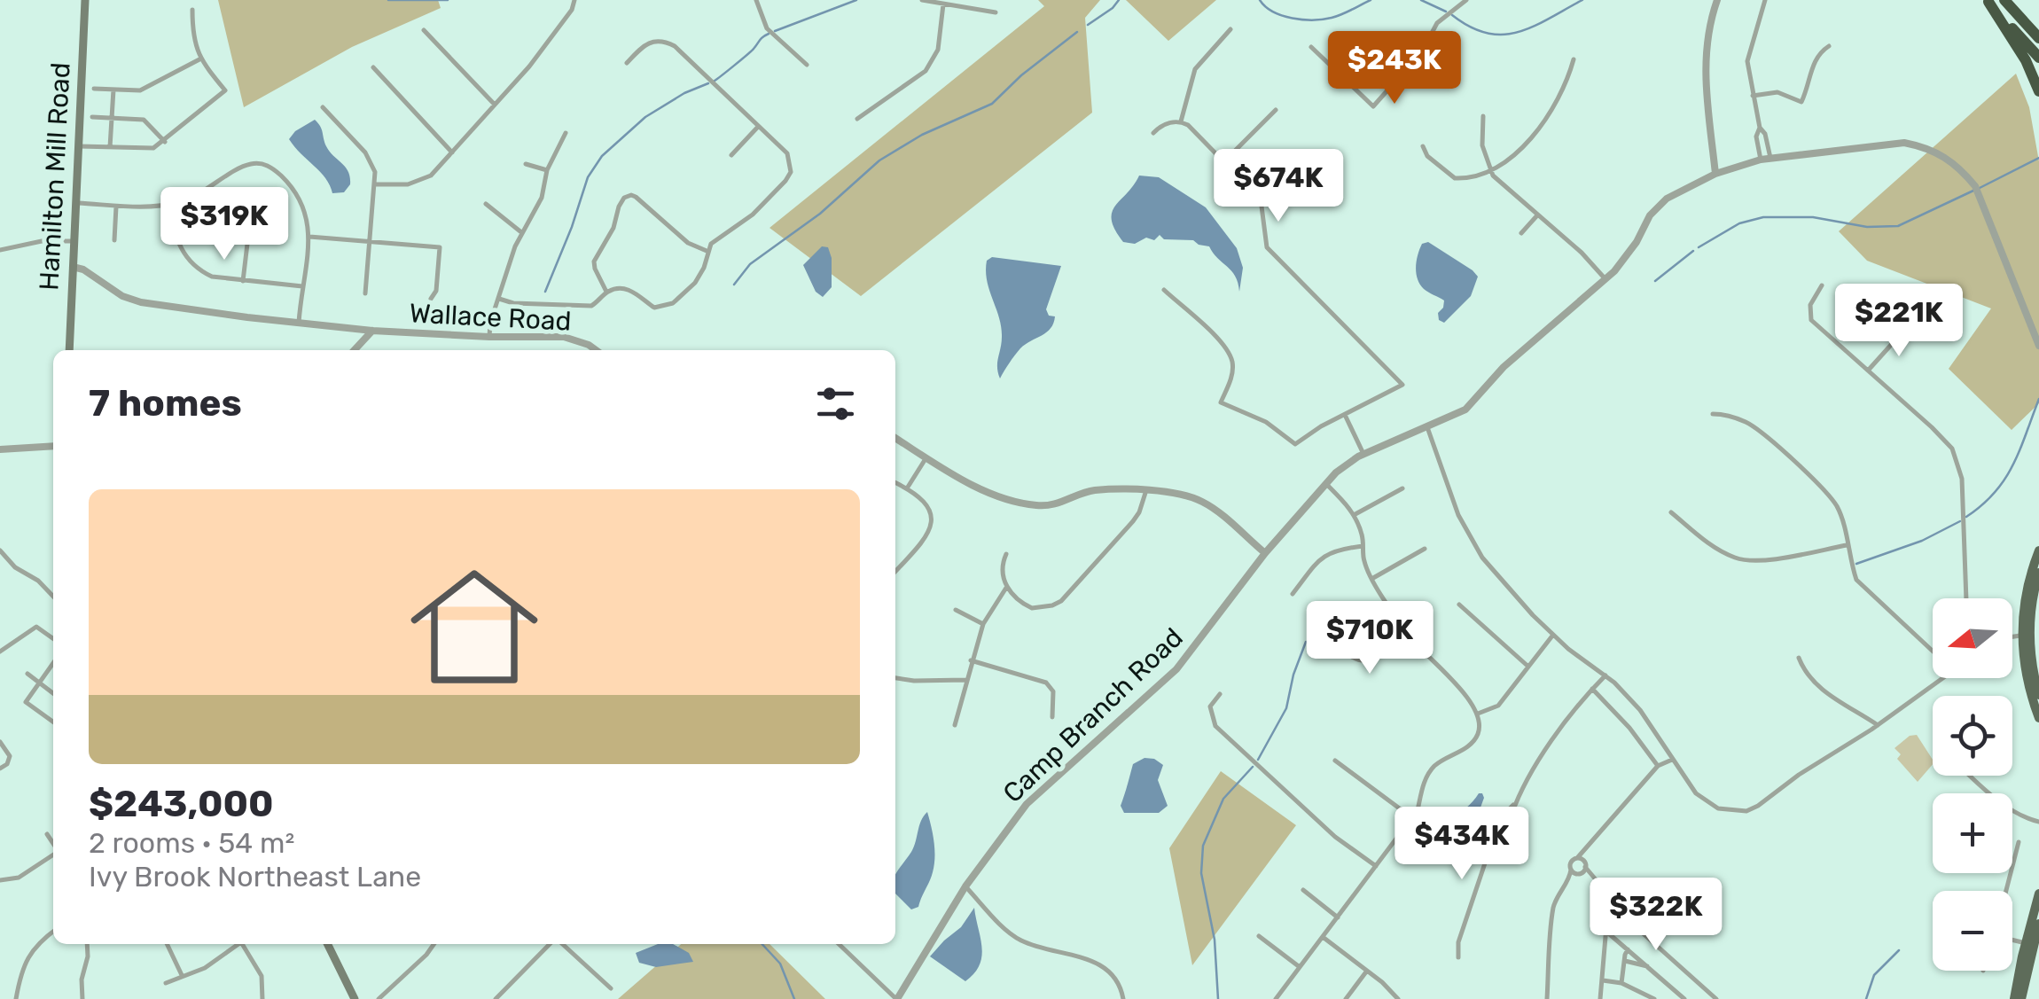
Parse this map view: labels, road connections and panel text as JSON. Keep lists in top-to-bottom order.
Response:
{
  "streets": {
    "main road": ["Hamilton Mill Road"],
    "street": ["Wallace Road", "Camp Branch Road"]
  },
  "crossings": [
    ["Hamilton Mill Road", "Wallace Road"]
  ],
  "north": "left",
  "page": {
    "price": [
      "$243K",
      "$674K",
      "$319K",
      "$221K",
      "$710K",
      "$434K",
      "$322K"
    ],
    "heading": "7 homes",
    "list": [
      {
        "name": "$243,000",
        "note": "2 rooms · 54 m² · Ivy Brook Northeast Lane"
      }
    ],
    "map_buttons": ["+", "−"]
  }
}
